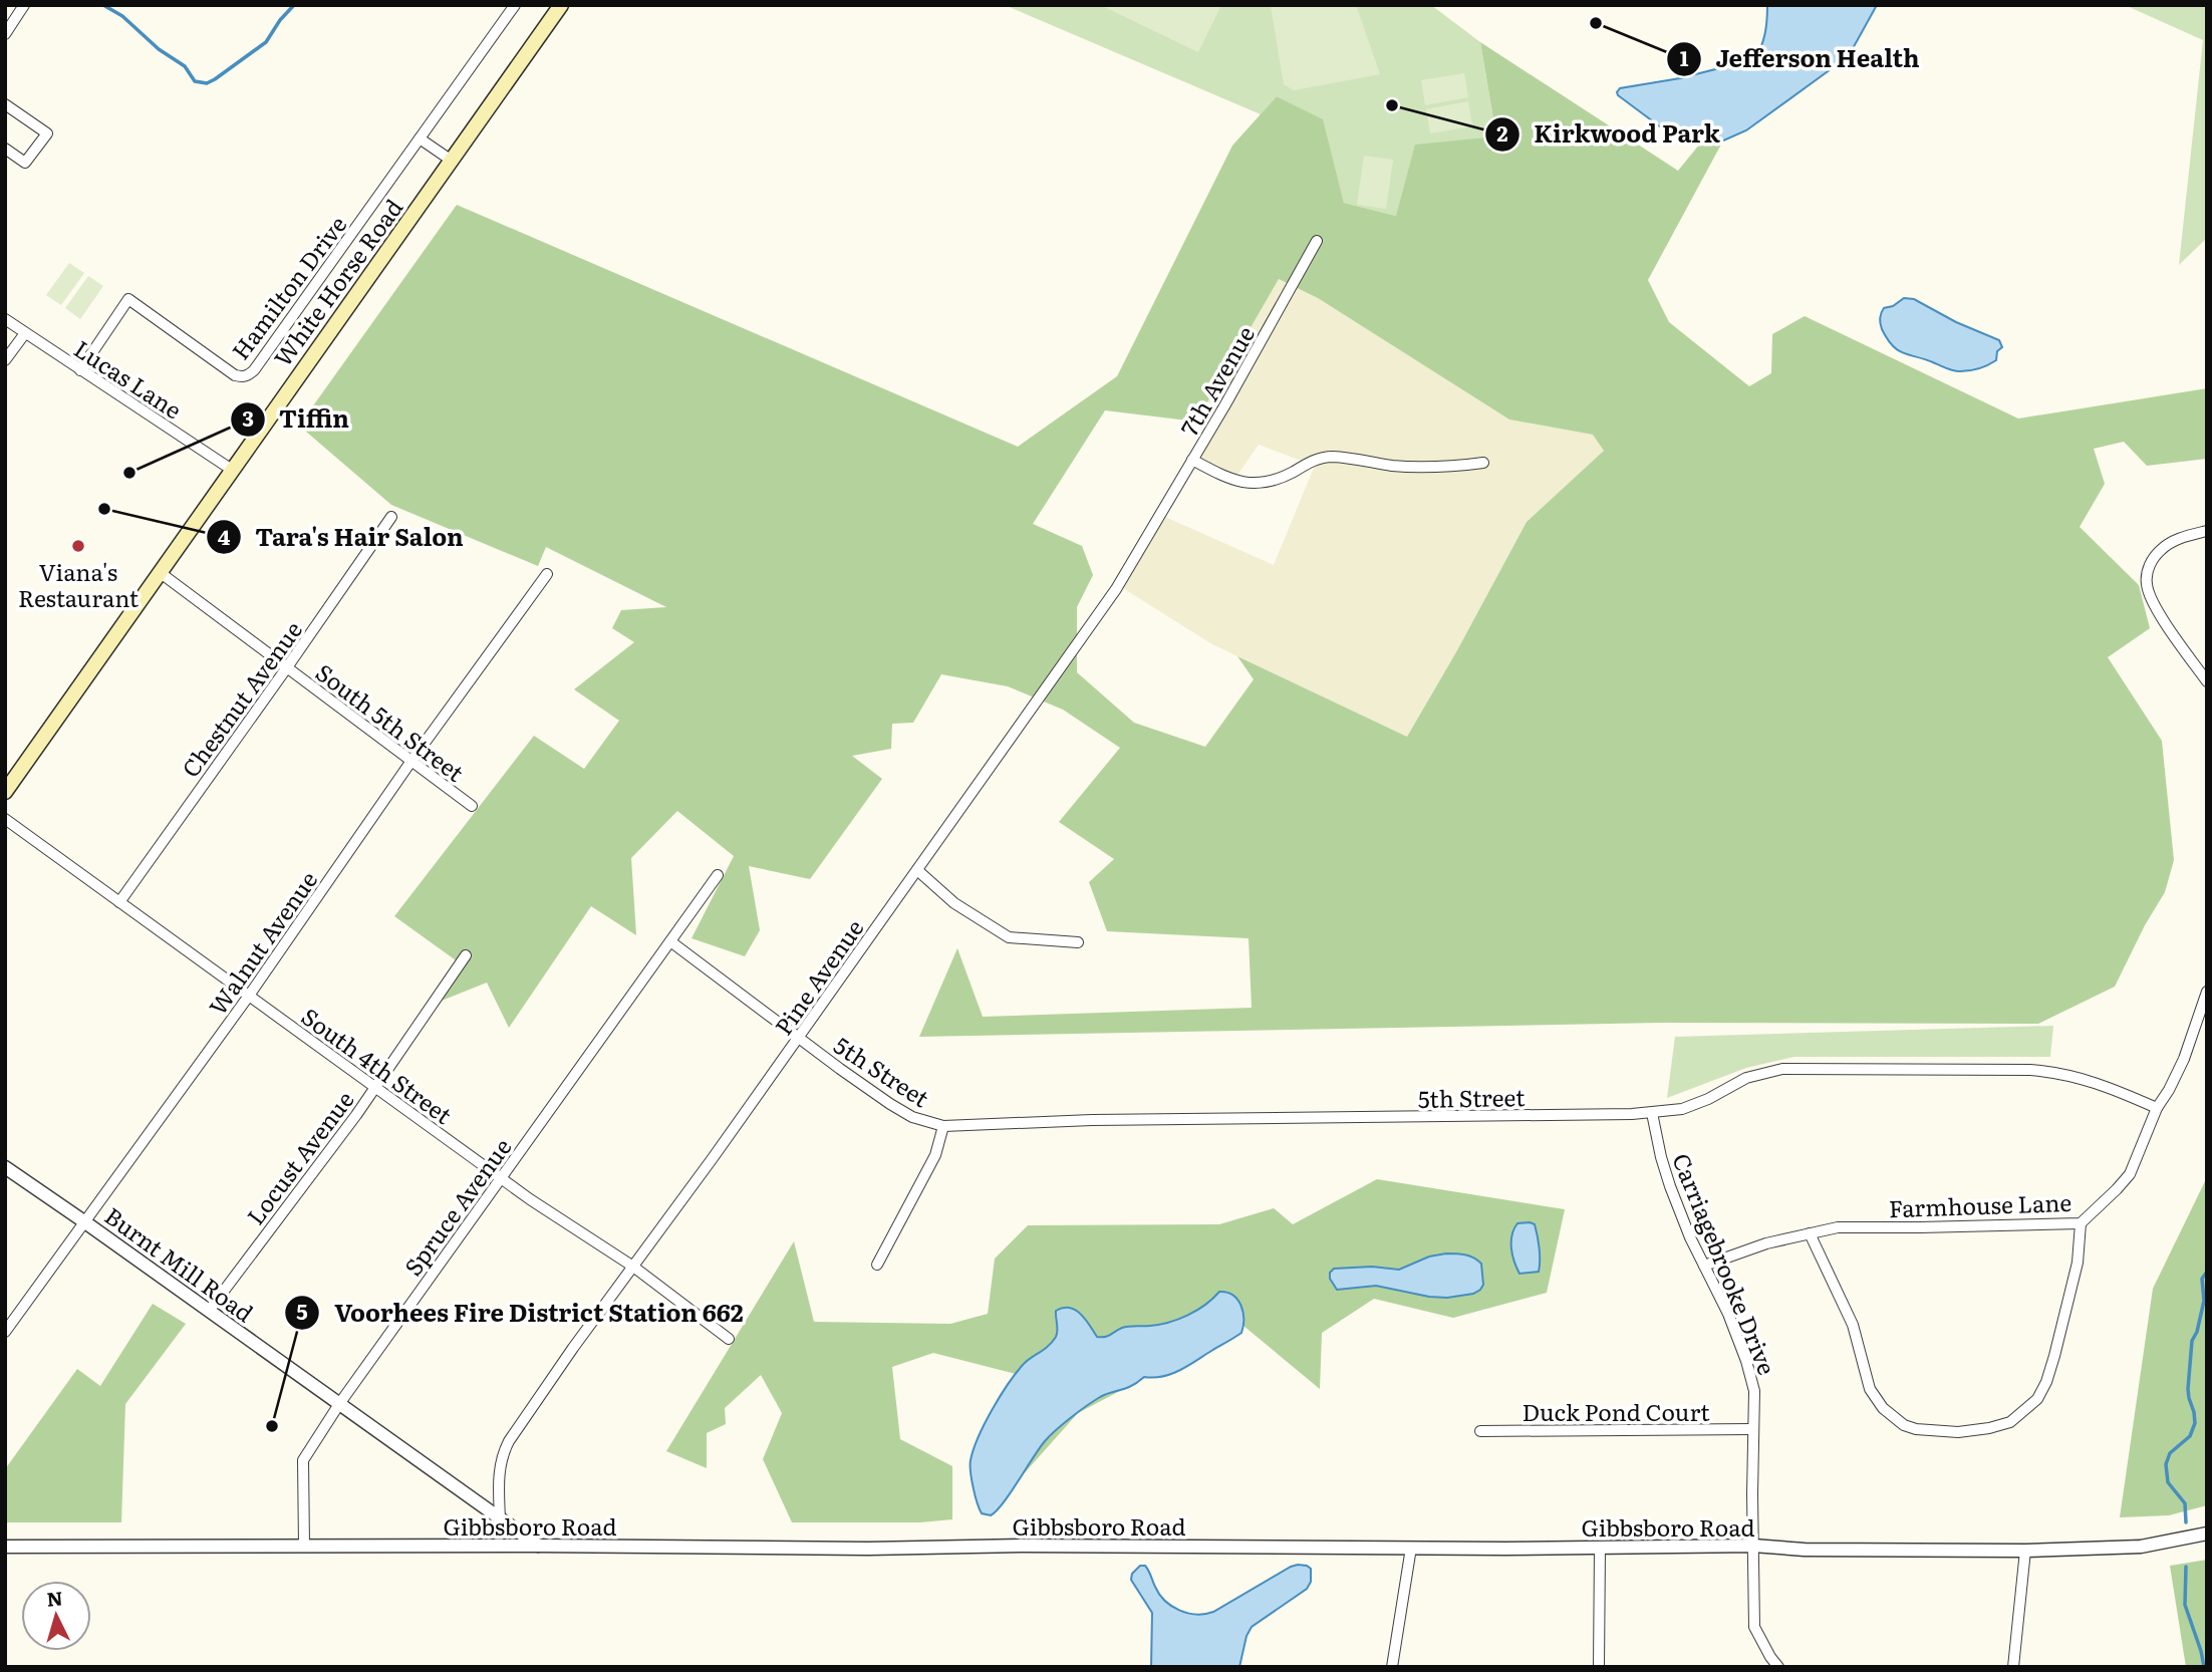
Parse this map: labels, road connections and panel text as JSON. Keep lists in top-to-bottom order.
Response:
{
  "streets": {
    "main road": ["White Horse Road"],
    "street": [
      "Hamilton Drive",
      "Lucas Lane",
      "7th Avenue",
      "Chestnut Avenue",
      "South 5th Street",
      "Walnut Avenue",
      "Pine Avenue",
      "South 4th Street",
      "5th Street",
      "Locust Avenue",
      "Farmhouse Lane",
      "Spruce Avenue",
      "Burnt Mill Road",
      "Carriagebrooke Drive",
      "Duck Pond Court",
      "Gibbsboro Road"
    ]
  },
  "crossings": [
    ["White Horse Road", "Lucas Lane"],
    ["Hamilton Drive", "Lucas Lane"],
    ["7th Avenue", "Pine Avenue"],
    ["Chestnut Avenue", "South 5th Street"],
    ["Chestnut Avenue", "South 4th Street"],
    ["South 5th Street", "Walnut Avenue"],
    ["Walnut Avenue", "South 4th Street"],
    ["Walnut Avenue", "Burnt Mill Road"],
    ["Pine Avenue", "South 4th Street"],
    ["Pine Avenue", "5th Street"],
    ["Pine Avenue", "Burnt Mill Road"],
    ["South 4th Street", "Locust Avenue"],
    ["South 4th Street", "Spruce Avenue"],
    ["5th Street", "Farmhouse Lane"],
    ["5th Street", "Carriagebrooke Drive"],
    ["Locust Avenue", "Burnt Mill Road"],
    ["Farmhouse Lane", "Carriagebrooke Drive"],
    ["Spruce Avenue", "Burnt Mill Road"],
    ["Spruce Avenue", "Gibbsboro Road"],
    ["Burnt Mill Road", "Gibbsboro Road"],
    ["Carriagebrooke Drive", "Duck Pond Court"],
    ["Carriagebrooke Drive", "Gibbsboro Road"]
  ],
  "places": [
    "Jefferson Health",
    "Kirkwood Park",
    "Tiffin",
    "Tara's Hair Salon",
    "Viana's Restaurant",
    "Voorhees Fire District Station 662"
  ],
  "north": "top"
}
